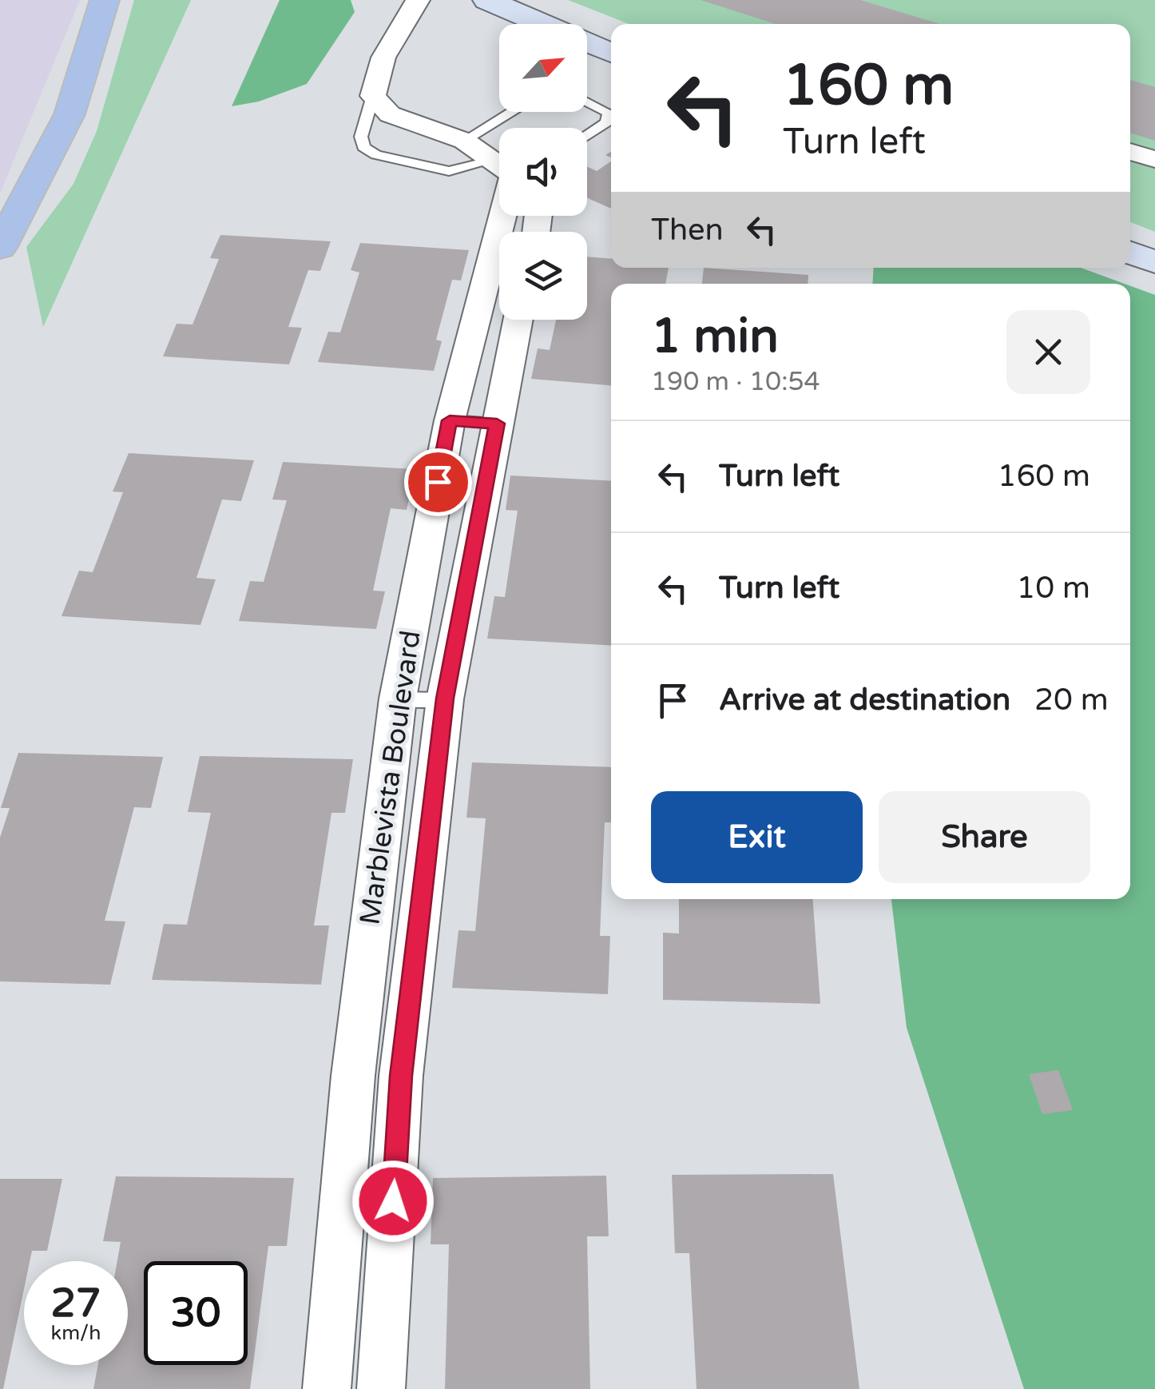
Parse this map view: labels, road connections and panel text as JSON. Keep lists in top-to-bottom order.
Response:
{
  "streets": {
    "street": ["Marblevista Boulevard"]
  },
  "north": "top right",
  "page": {
    "turn": ["160 m", "Turn left"],
    "then": "Then",
    "heading": ["1 min", "190 m · 10:54"],
    "list": [
      {
        "name": "Turn left",
        "value": "160 m"
      },
      {
        "name": "Turn left",
        "value": "10 m"
      },
      {
        "name": "Arrive at destination",
        "value": "20 m"
      }
    ],
    "buttons": ["Exit", "Share"],
    "speed": "27 km/h",
    "limit": "30"
  }
}
